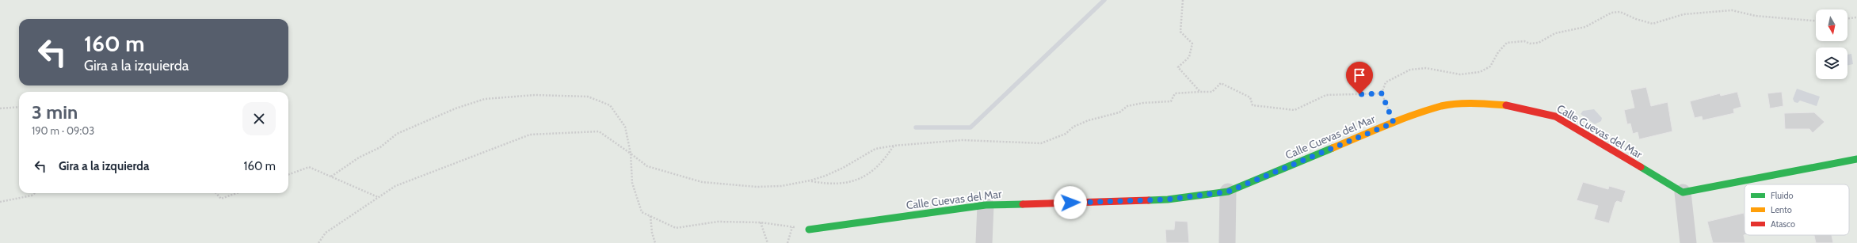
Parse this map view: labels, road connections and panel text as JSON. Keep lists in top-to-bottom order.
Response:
{
  "streets": {
    "street": ["Calle Cuevas del Mar"]
  },
  "legend": ["Fluido", "Lento", "Atasco"],
  "north": "bottom",
  "page": {
    "turn": ["160 m", "Gira a la izquierda"],
    "heading": ["3 min", "190 m · 09:03"],
    "list": [
      {
        "name": "Gira a la izquierda",
        "value": "160 m"
      }
    ]
  }
}
